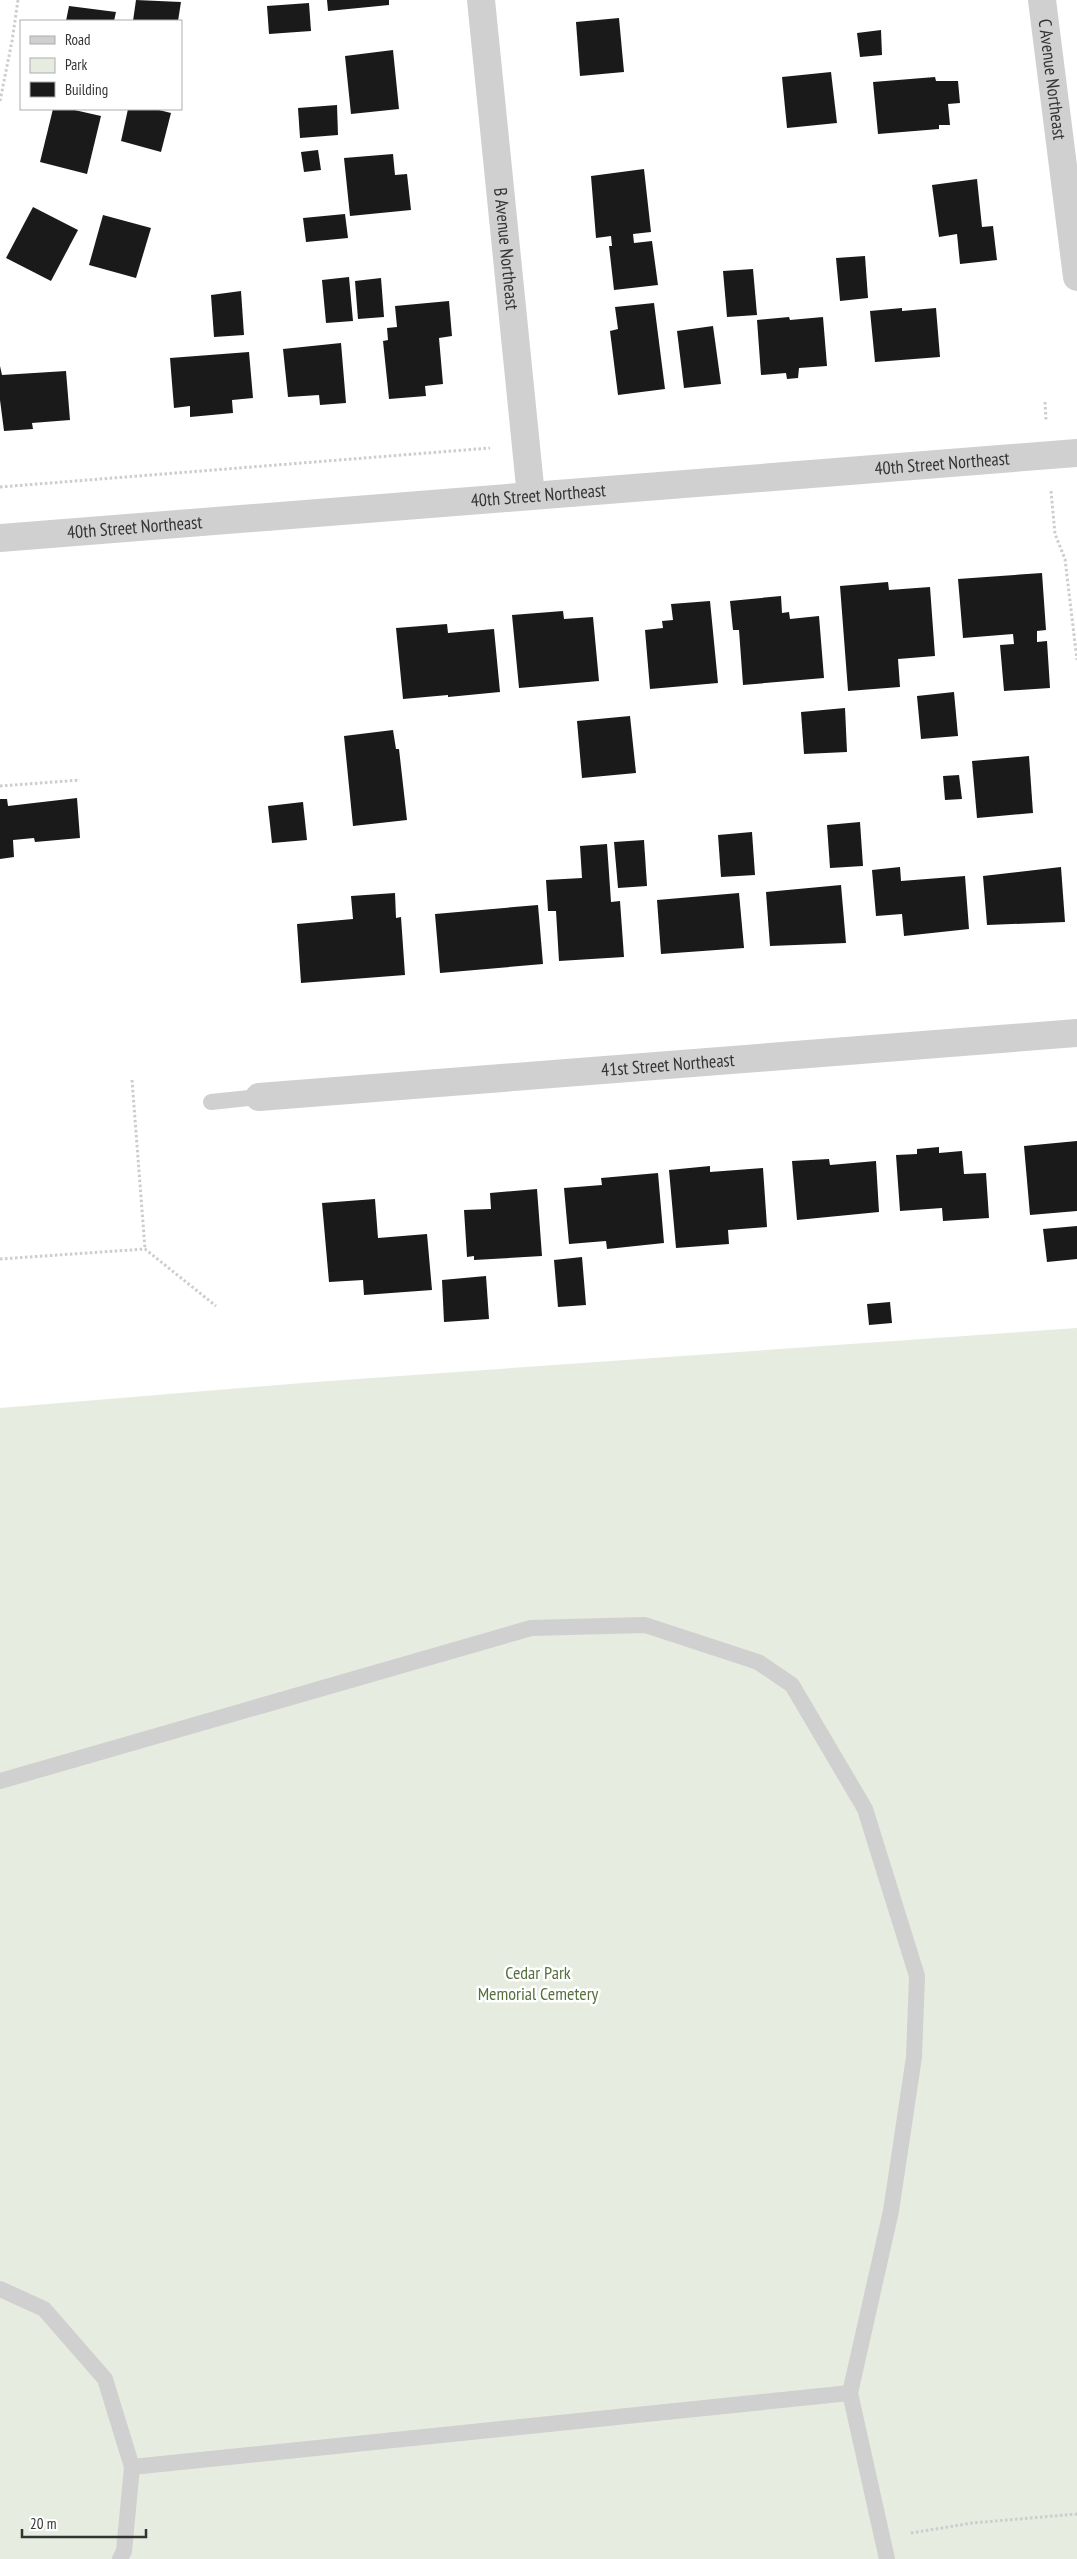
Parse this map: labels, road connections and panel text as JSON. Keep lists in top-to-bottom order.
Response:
{
  "streets": {
    "street": [
      "C Avenue Northeast",
      "B Avenue Northeast",
      "40th Street Northeast",
      "41st Street Northeast"
    ]
  },
  "crossings": [
    ["B Avenue Northeast", "40th Street Northeast"]
  ],
  "parks": ["Cedar Park Memorial Cemetery"],
  "legend": ["Road", "Park", "Building"],
  "scale_bar": "20 m"
}
